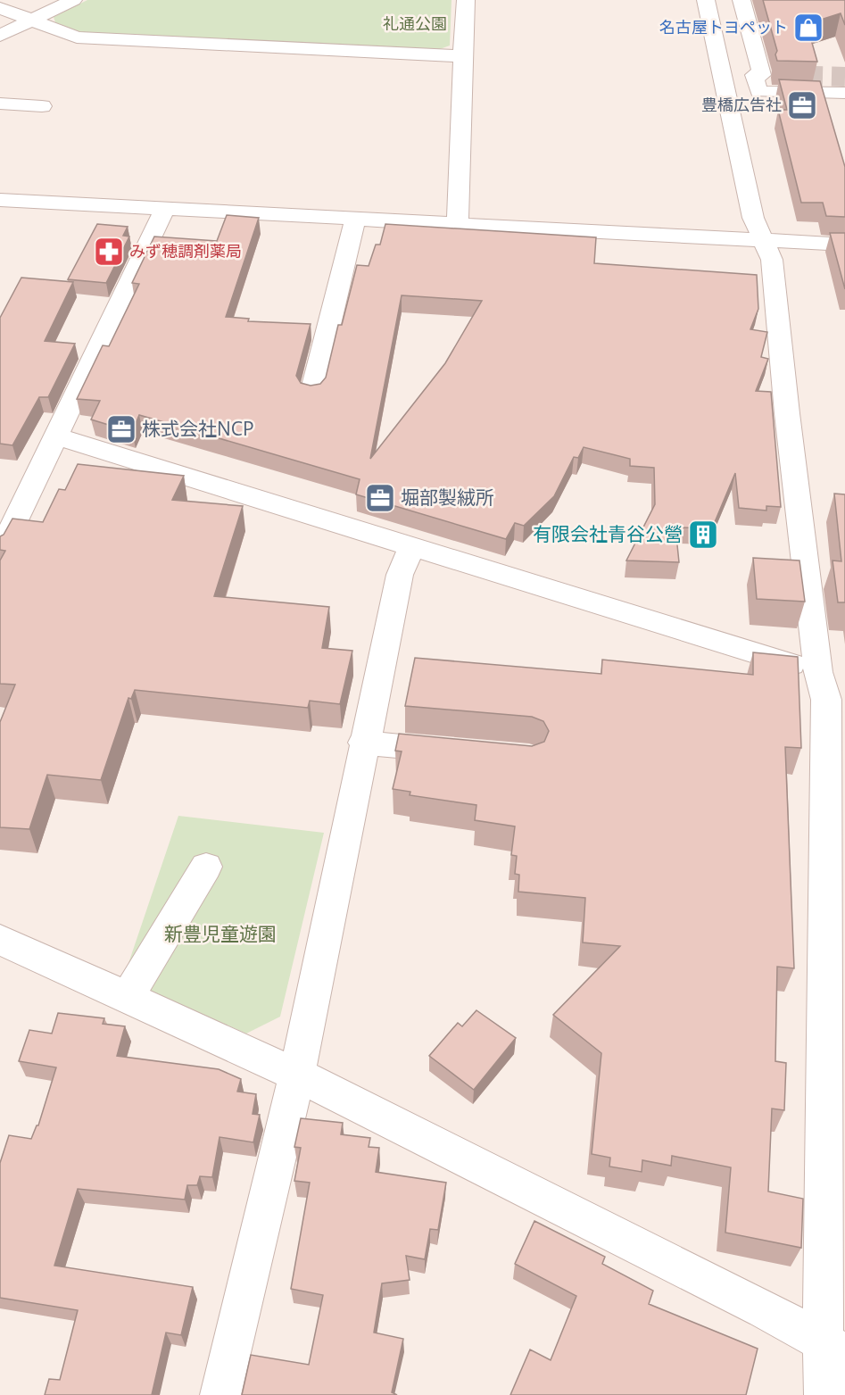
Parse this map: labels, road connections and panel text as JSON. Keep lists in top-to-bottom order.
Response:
{
  "parks": ["礼通公園", "新豊児童遊園"],
  "places": {
    "shop": ["名古屋トヨペット"],
    "office": ["豊橋広告社", "株式会社NCP", "堀部製絨所"],
    "pharmacy": ["みず穂調剤薬局"],
    "building": ["有限会社青谷公營"]
  }
}
